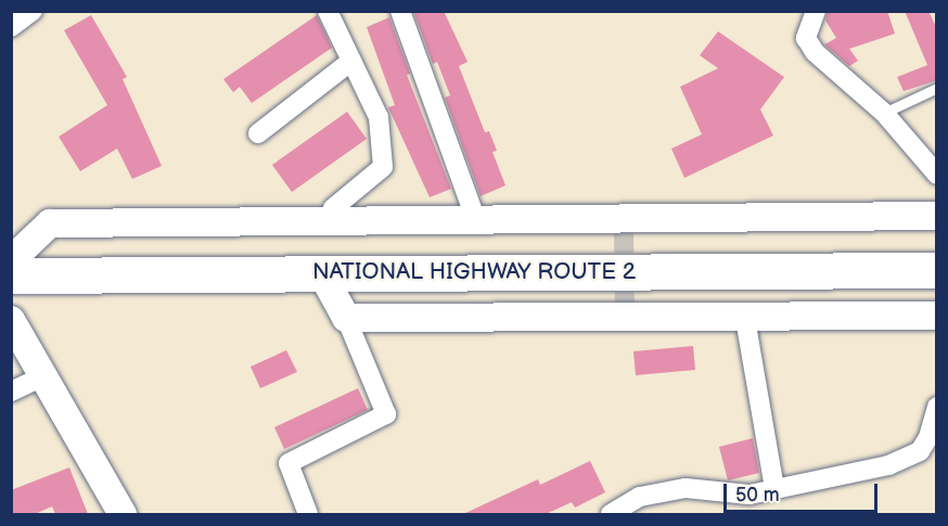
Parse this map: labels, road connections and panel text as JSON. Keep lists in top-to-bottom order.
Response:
{
  "streets": {
    "highway": ["NATIONAL HIGHWAY ROUTE 2"]
  },
  "scale_bar": "50 m"
}
